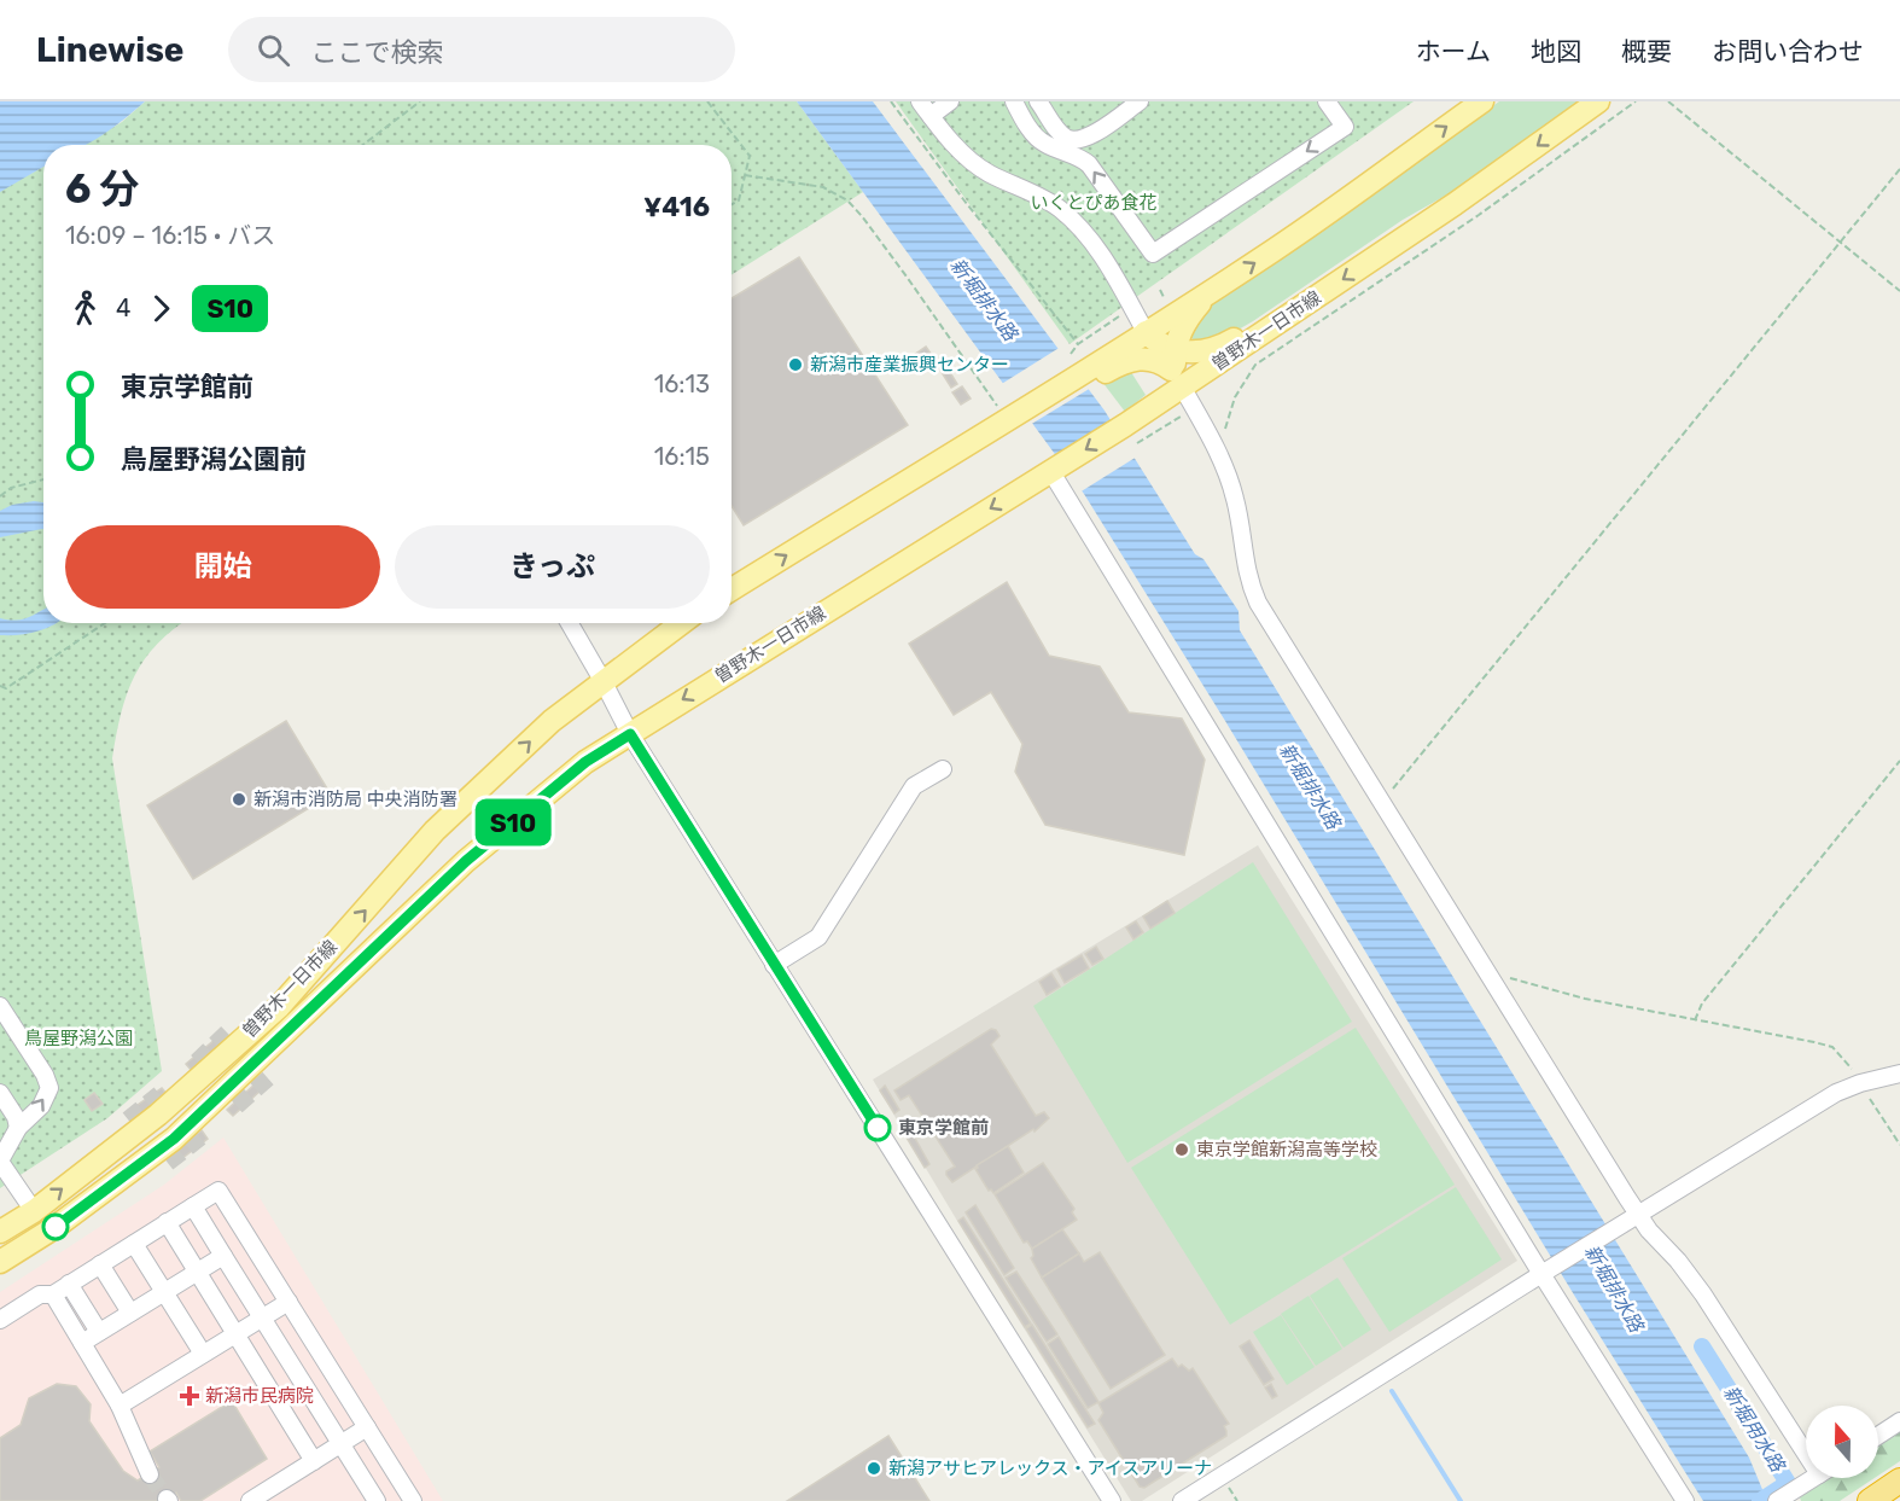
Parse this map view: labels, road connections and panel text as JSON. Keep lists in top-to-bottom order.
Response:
{
  "streets": {
    "main road": ["曽野木一日市線"]
  },
  "water": ["新堀排水路", "新堀用水路"],
  "parks": ["いくとぴあ食花", "鳥屋野潟公園"],
  "places": {
    "other": [
      "新潟市産業振興センター",
      "新潟市消防局 中央消防署",
      "東京学館前",
      "東京学館新潟高等学校",
      "新潟アサヒアレックス・アイスアリーナ"
    ],
    "health": ["新潟市民病院"]
  },
  "lines": ["bus line S10"],
  "north": "top",
  "page": {
    "header": "Linewise",
    "search": "ここで検索",
    "nav": [
      "ホーム",
      "地図",
      "概要",
      "お問い合わせ"
    ],
    "on_map": "S10",
    "heading": ["6 分", "16:09 – 16:15 · バス", "¥416"],
    "legs": ["4", "S10"],
    "list": [
      {
        "name": "東京学館前",
        "value": "16:13"
      },
      {
        "name": "鳥屋野潟公園前",
        "value": "16:15"
      }
    ],
    "buttons": ["開始", "きっぷ"]
  }
}
